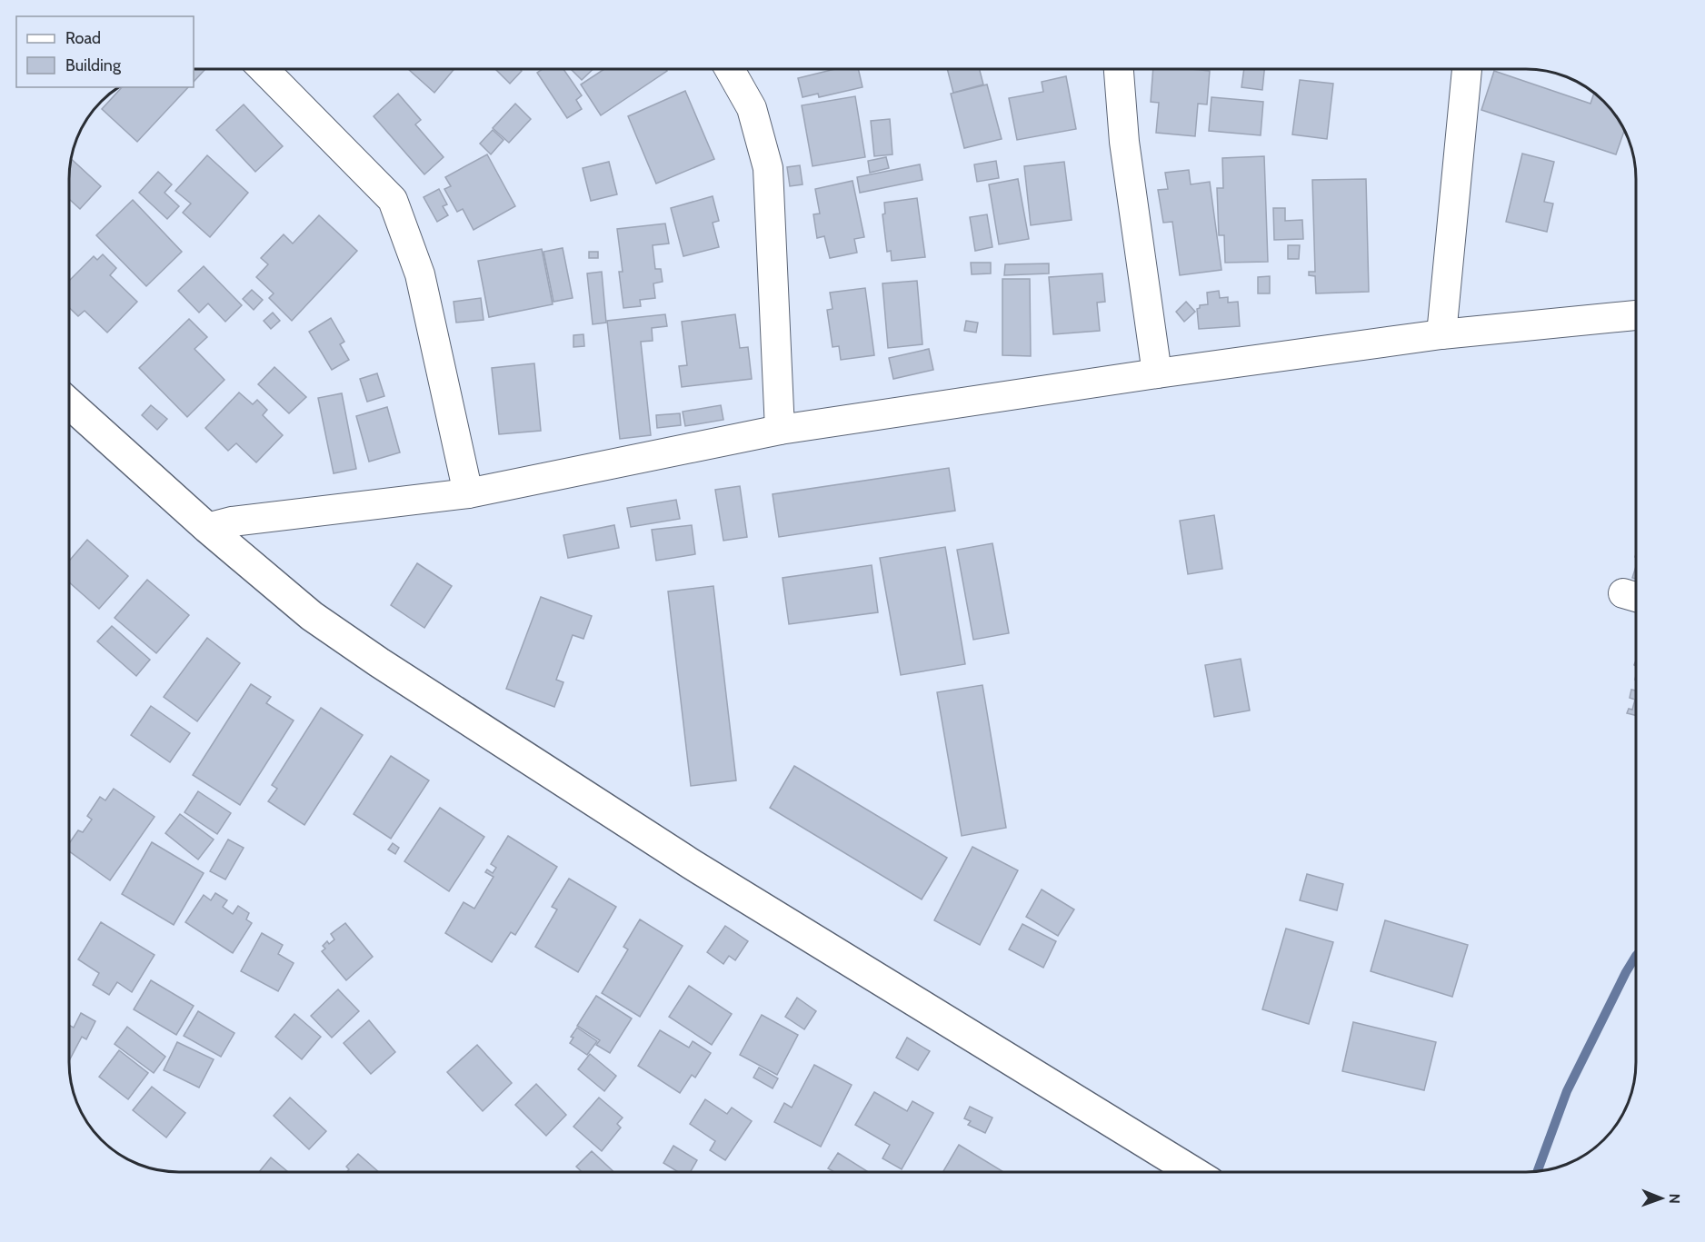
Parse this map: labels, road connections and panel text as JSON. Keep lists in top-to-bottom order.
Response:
{
  "legend": ["Road", "Building"],
  "north": "right"
}
